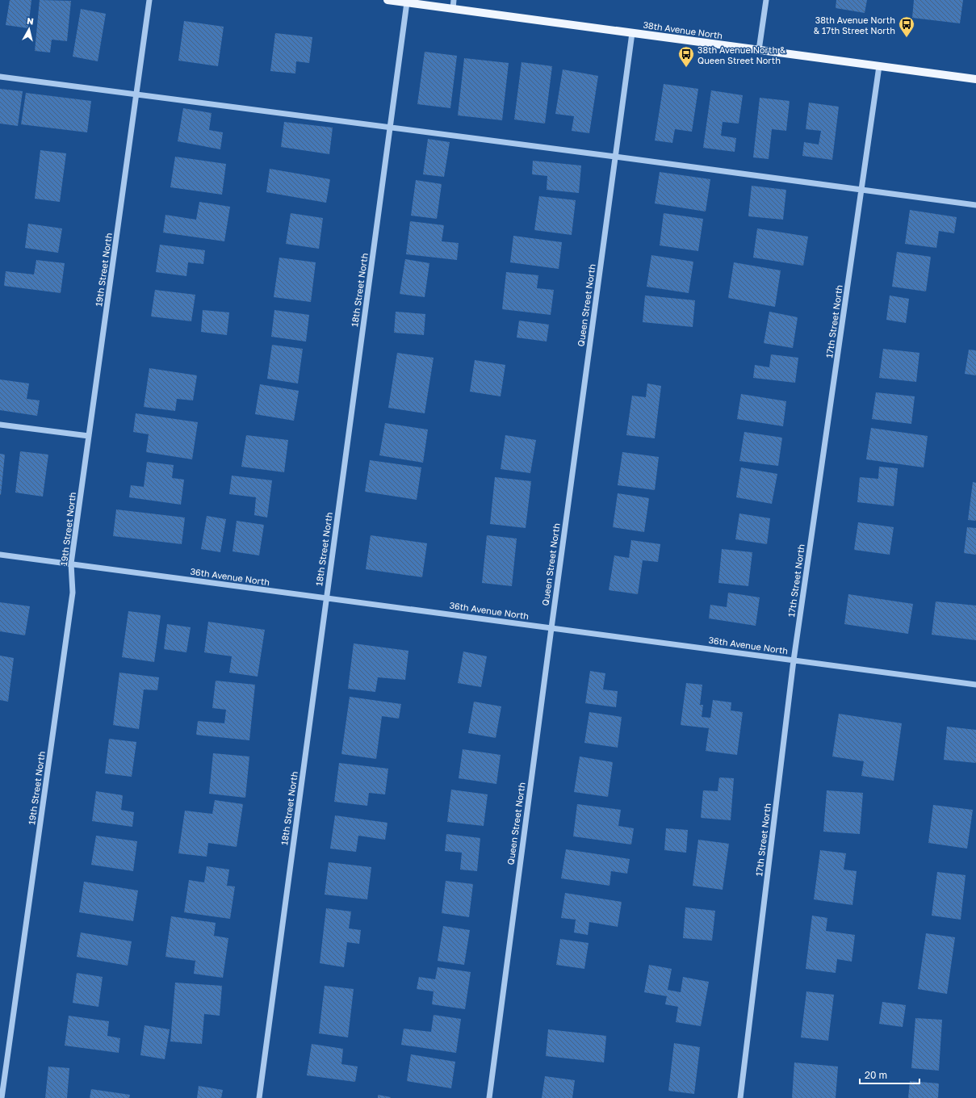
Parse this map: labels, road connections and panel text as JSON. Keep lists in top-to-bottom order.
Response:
{
  "streets": {
    "main road": ["38th Avenue North"],
    "street": [
      "19th Street North",
      "18th Street North",
      "Queen Street North",
      "17th Street North",
      "36th Avenue North"
    ]
  },
  "crossings": [
    ["38th Avenue North", "18th Street North"],
    ["38th Avenue North", "Queen Street North"],
    ["38th Avenue North", "17th Street North"],
    ["19th Street North", "36th Avenue North"],
    ["18th Street North", "36th Avenue North"],
    ["Queen Street North", "36th Avenue North"],
    ["17th Street North", "36th Avenue North"]
  ],
  "places": {
    "bus stop": ["38th Avenue North & 17th Street North", "38th Avenue North & Queen Street North"]
  },
  "scale_bar": "20 m",
  "north": "top"
}
